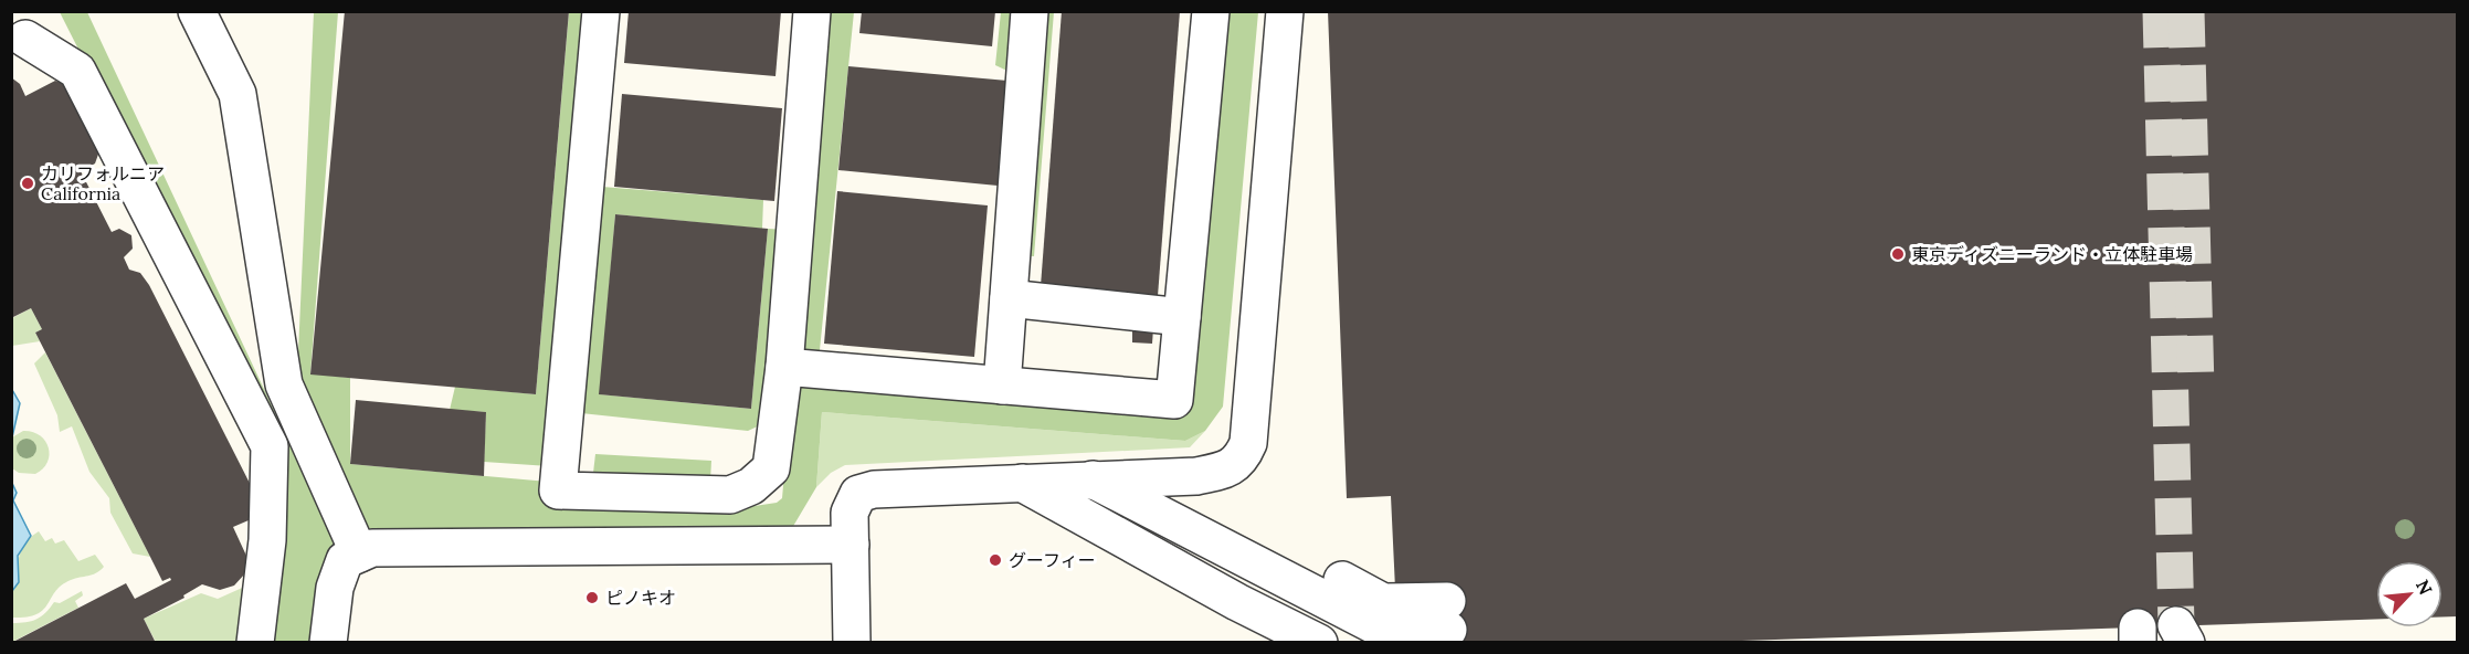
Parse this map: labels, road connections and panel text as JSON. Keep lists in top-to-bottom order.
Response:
{
  "places": [
    "カリフォルニア California",
    "東京ディズニーランド・立体駐車場",
    "グーフィー",
    "ピノキオ"
  ],
  "north": "top right"
}
